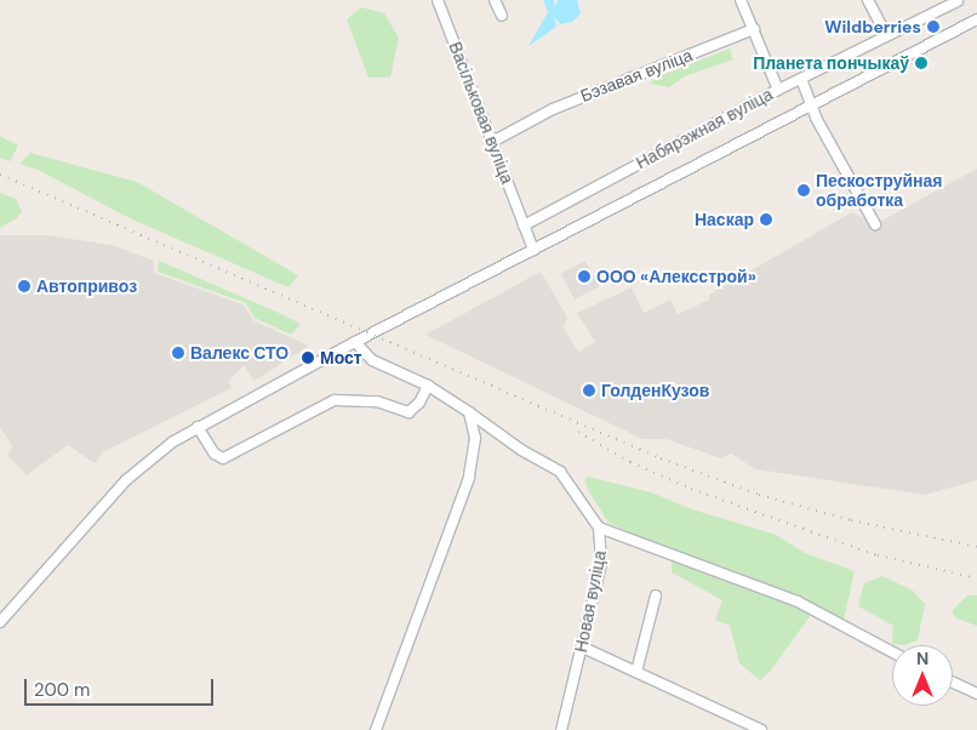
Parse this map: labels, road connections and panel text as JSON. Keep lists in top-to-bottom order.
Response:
{
  "streets": {
    "street": [
      "Бэзавая вуліца",
      "Васільковая вуліца",
      "Набярэжная вуліца",
      "Новая вуліца"
    ]
  },
  "crossings": [
    ["Бэзавая вуліца", "Васільковая вуліца"],
    ["Васільковая вуліца", "Набярэжная вуліца"]
  ],
  "places": [
    "Wildberries",
    "Планета пончыкаў",
    "Пескоструйная обработка",
    "Наскар",
    "ООО «Алексстрой»",
    "Автопривоз",
    "Валекс СТО",
    "Мост",
    "ГолденКузов"
  ],
  "scale_bar": "200 m",
  "north": "top"
}
